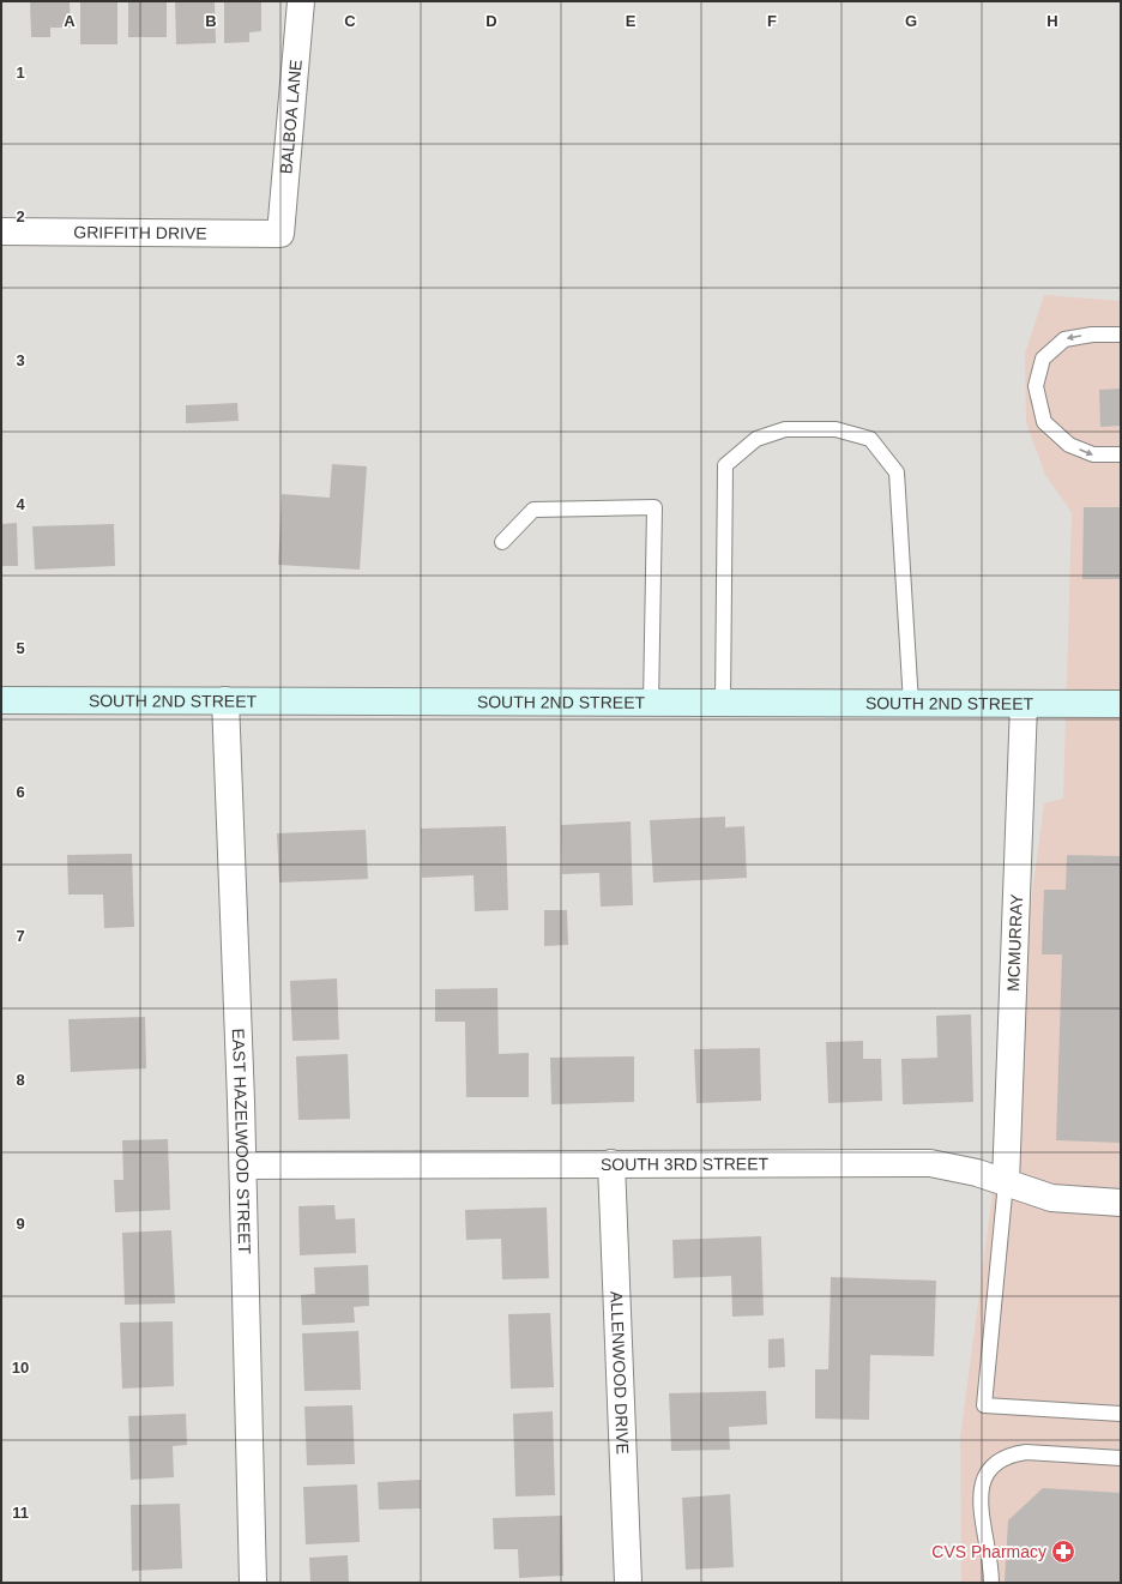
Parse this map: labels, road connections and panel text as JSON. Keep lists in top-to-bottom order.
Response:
{
  "streets": {
    "main road": ["SOUTH 2ND STREET"],
    "street": [
      "BALBOA LANE",
      "GRIFFITH DRIVE",
      "MCMURRAY",
      "EAST HAZELWOOD STREET",
      "SOUTH 3RD STREET",
      "ALLENWOOD DRIVE"
    ]
  },
  "crossings": [
    ["BALBOA LANE", "GRIFFITH DRIVE"],
    ["SOUTH 2ND STREET", "MCMURRAY"],
    ["SOUTH 2ND STREET", "EAST HAZELWOOD STREET"],
    ["MCMURRAY", "SOUTH 3RD STREET"],
    ["EAST HAZELWOOD STREET", "SOUTH 3RD STREET"],
    ["SOUTH 3RD STREET", "ALLENWOOD DRIVE"]
  ],
  "places": {
    "pharmacy": ["CVS Pharmacy"]
  },
  "grid": {
    "columns": [
      "A",
      "B",
      "C",
      "D",
      "E",
      "F",
      "G",
      "H"
    ],
    "rows": [
      "1",
      "2",
      "3",
      "4",
      "5",
      "6",
      "7",
      "8",
      "9",
      "10",
      "11"
    ]
  }
}
